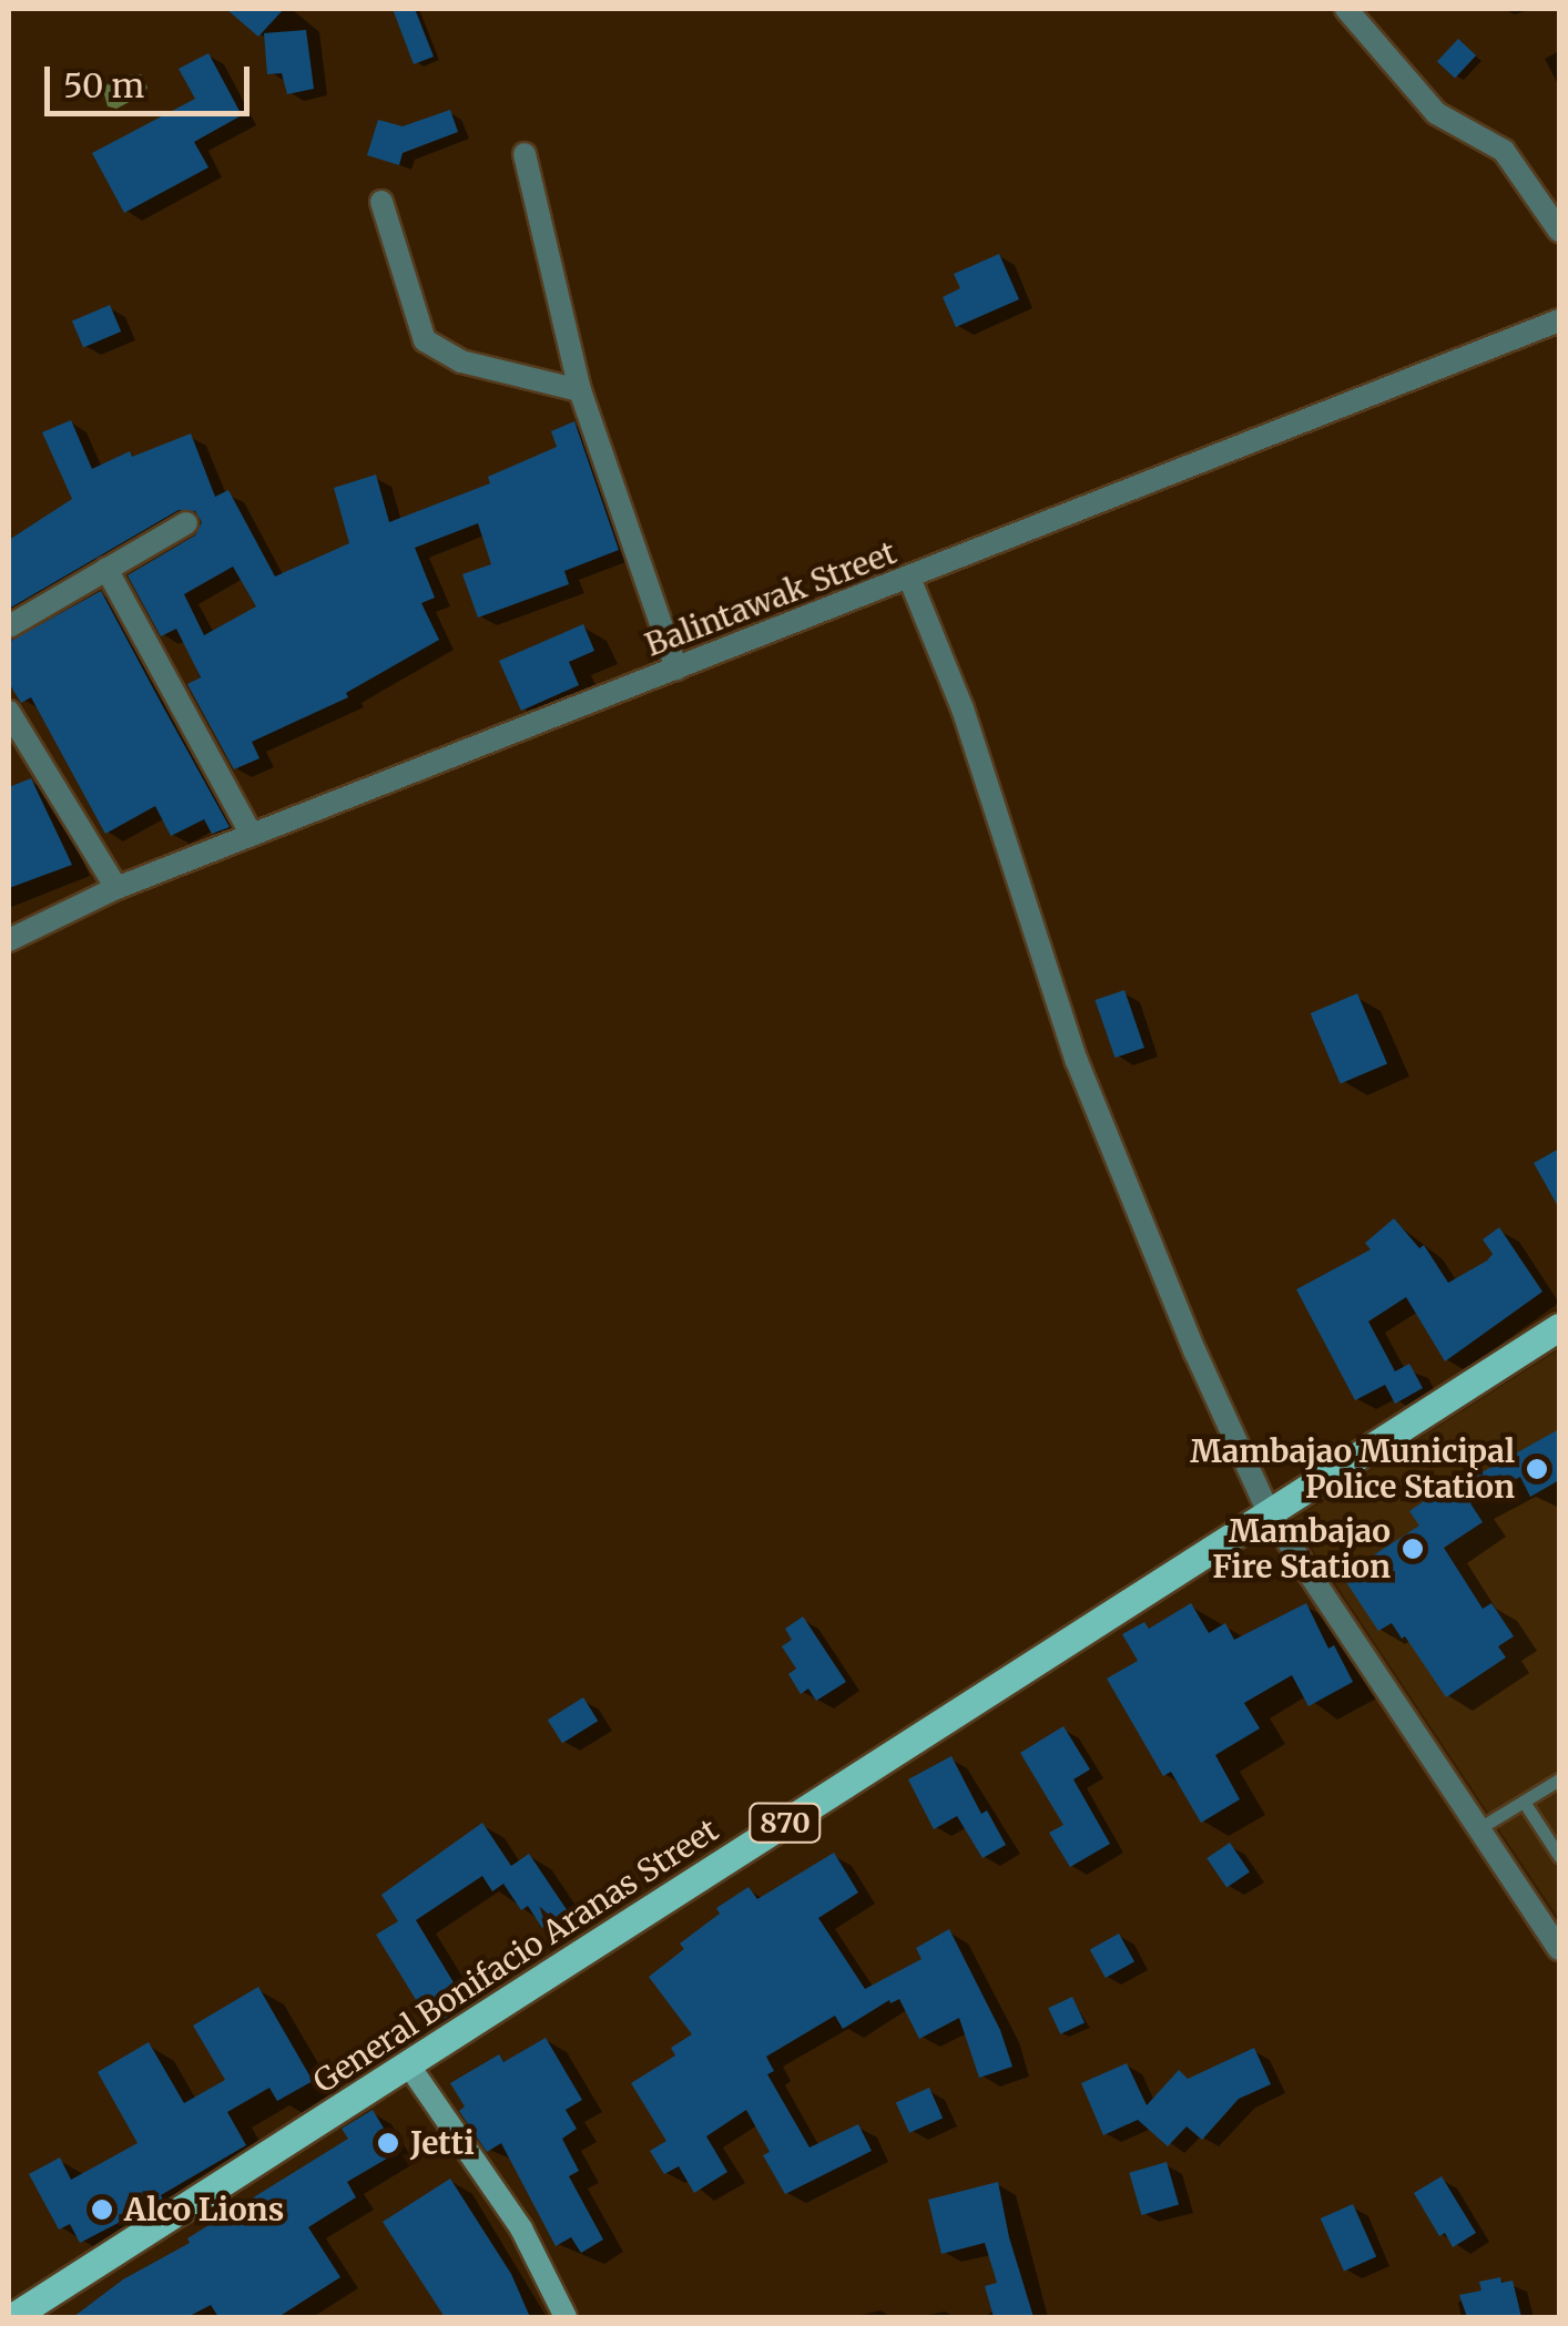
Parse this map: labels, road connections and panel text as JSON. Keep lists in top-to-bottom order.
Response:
{
  "streets": {
    "main road": ["870", "General Bonifacio Aranas Street"],
    "street": ["Balintawak Street"]
  },
  "places": [
    "Mambajao Municipal Police Station",
    "Mambajao Fire Station",
    "Jetti",
    "Alco Lions"
  ],
  "scale_bar": "50 m"
}
